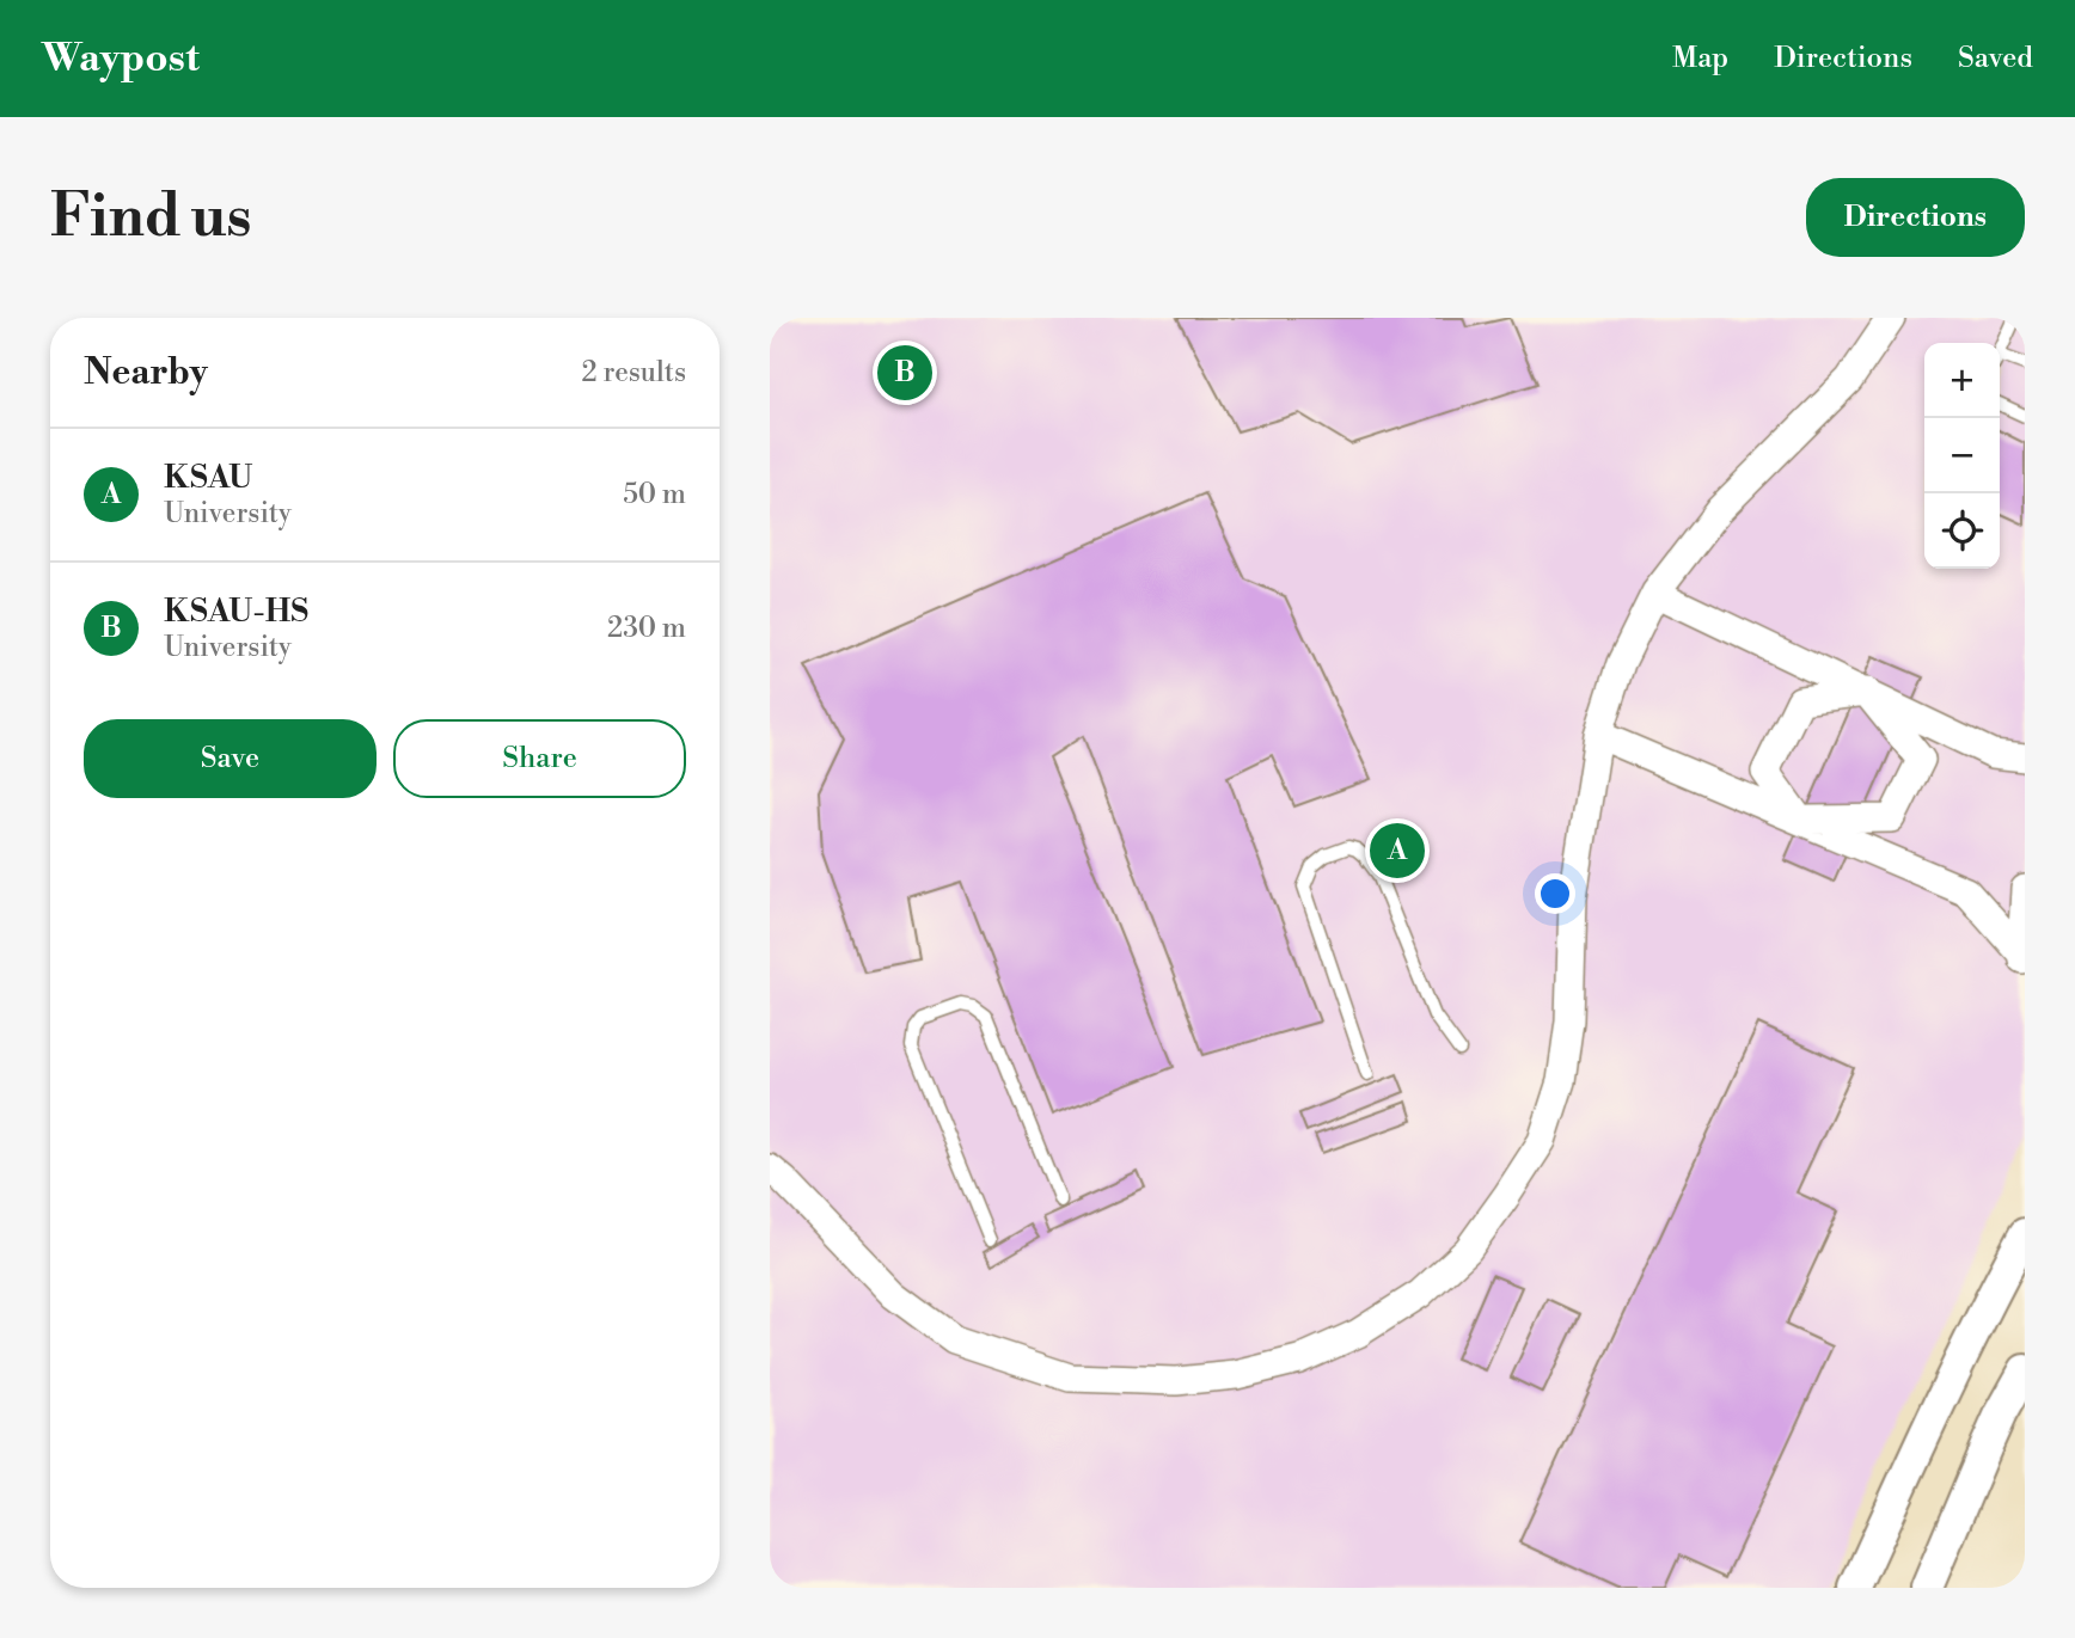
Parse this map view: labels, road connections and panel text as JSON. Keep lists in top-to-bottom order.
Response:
{
  "page": {
    "header": "Waypost",
    "nav": ["Map", "Directions", "Saved"],
    "buttons": [
      "Directions",
      ["Save", "Share"]
    ],
    "title": "Find us",
    "heading": ["Nearby", "2 results"],
    "pins": ["B", "A"],
    "map_buttons": ["+", "−"],
    "list": [
      {
        "mark": "A",
        "name": "KSAU",
        "note": "University",
        "value": "50 m"
      },
      {
        "mark": "B",
        "name": "KSAU-HS",
        "note": "University",
        "value": "230 m"
      }
    ]
  }
}
